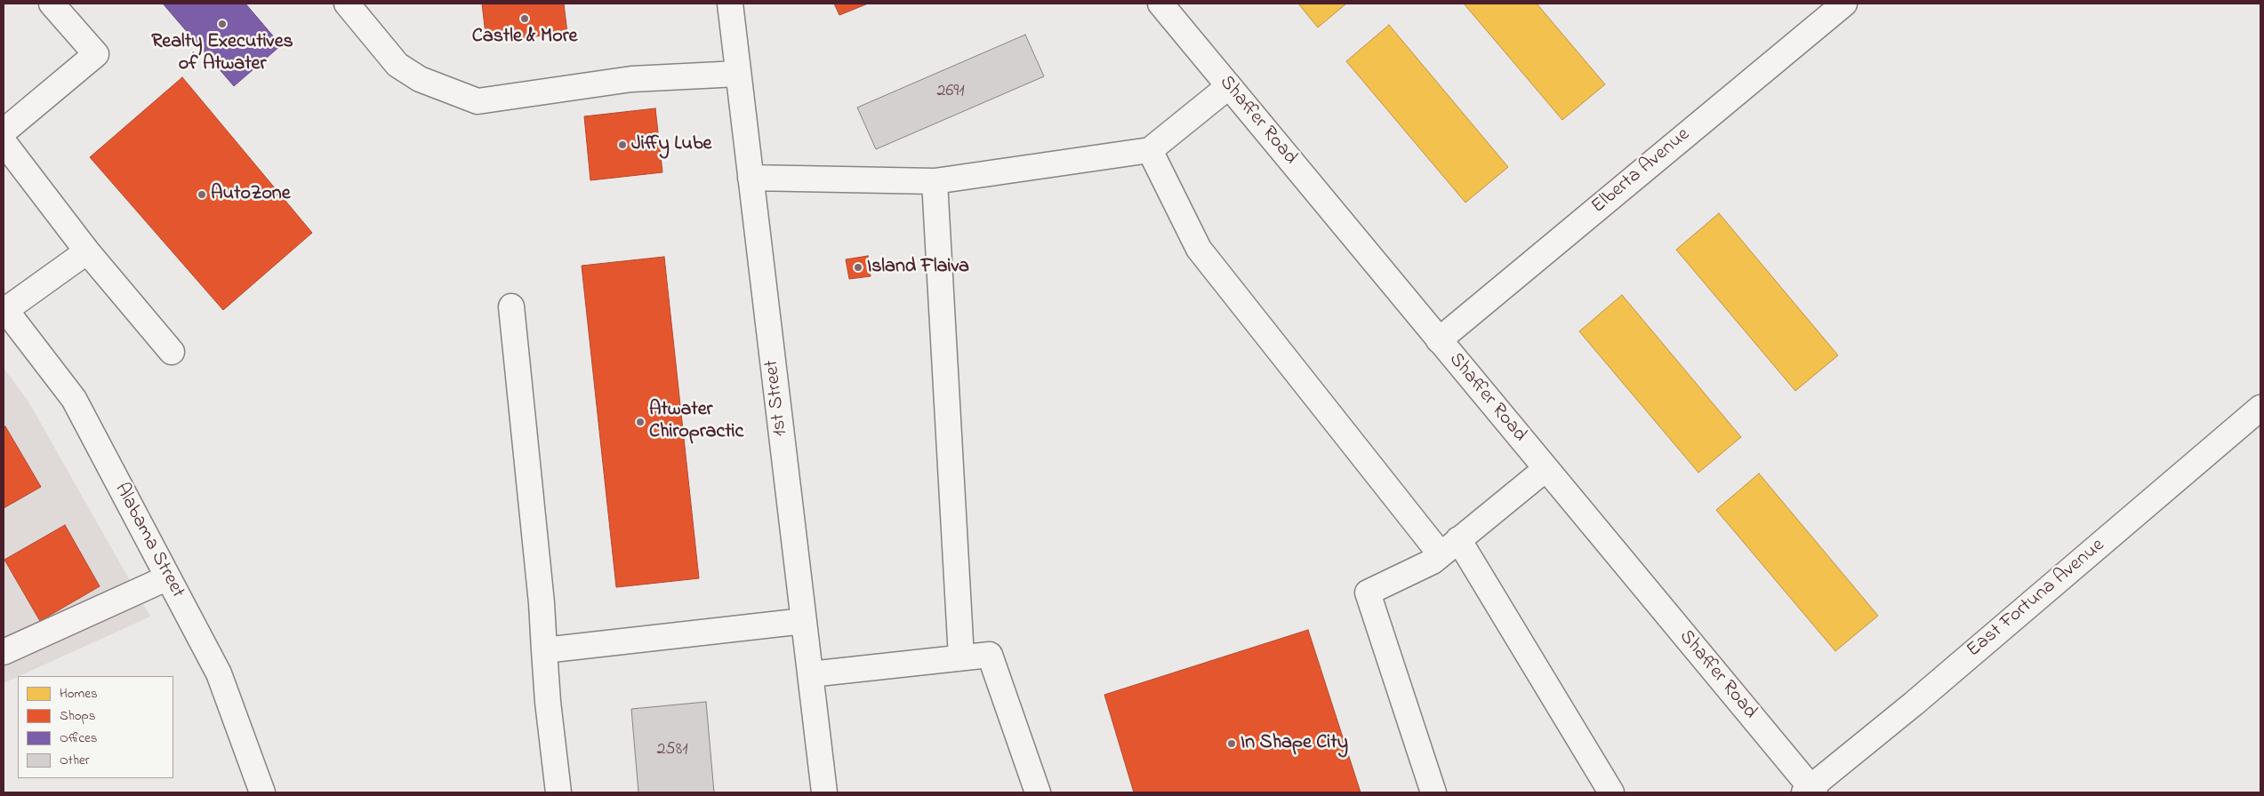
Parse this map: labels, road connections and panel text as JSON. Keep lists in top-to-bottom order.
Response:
{
  "streets": {
    "street": [
      "Shaffer Road",
      "Elberta Avenue",
      "1st Street",
      "Alabama Street",
      "East Fortuna Avenue"
    ]
  },
  "crossings": [
    ["Shaffer Road", "Elberta Avenue"],
    ["Shaffer Road", "East Fortuna Avenue"]
  ],
  "places": [
    "Castle & More",
    "Realty Executives of Atwater",
    "Jiffy Lube",
    "AutoZone",
    "Island Flaiva",
    "Atwater Chiropractic",
    "In Shape City"
  ],
  "house_numbers": ["2691", "2581"],
  "legend": [
    "Homes",
    "Shops",
    "Offices",
    "Other"
  ]
}
